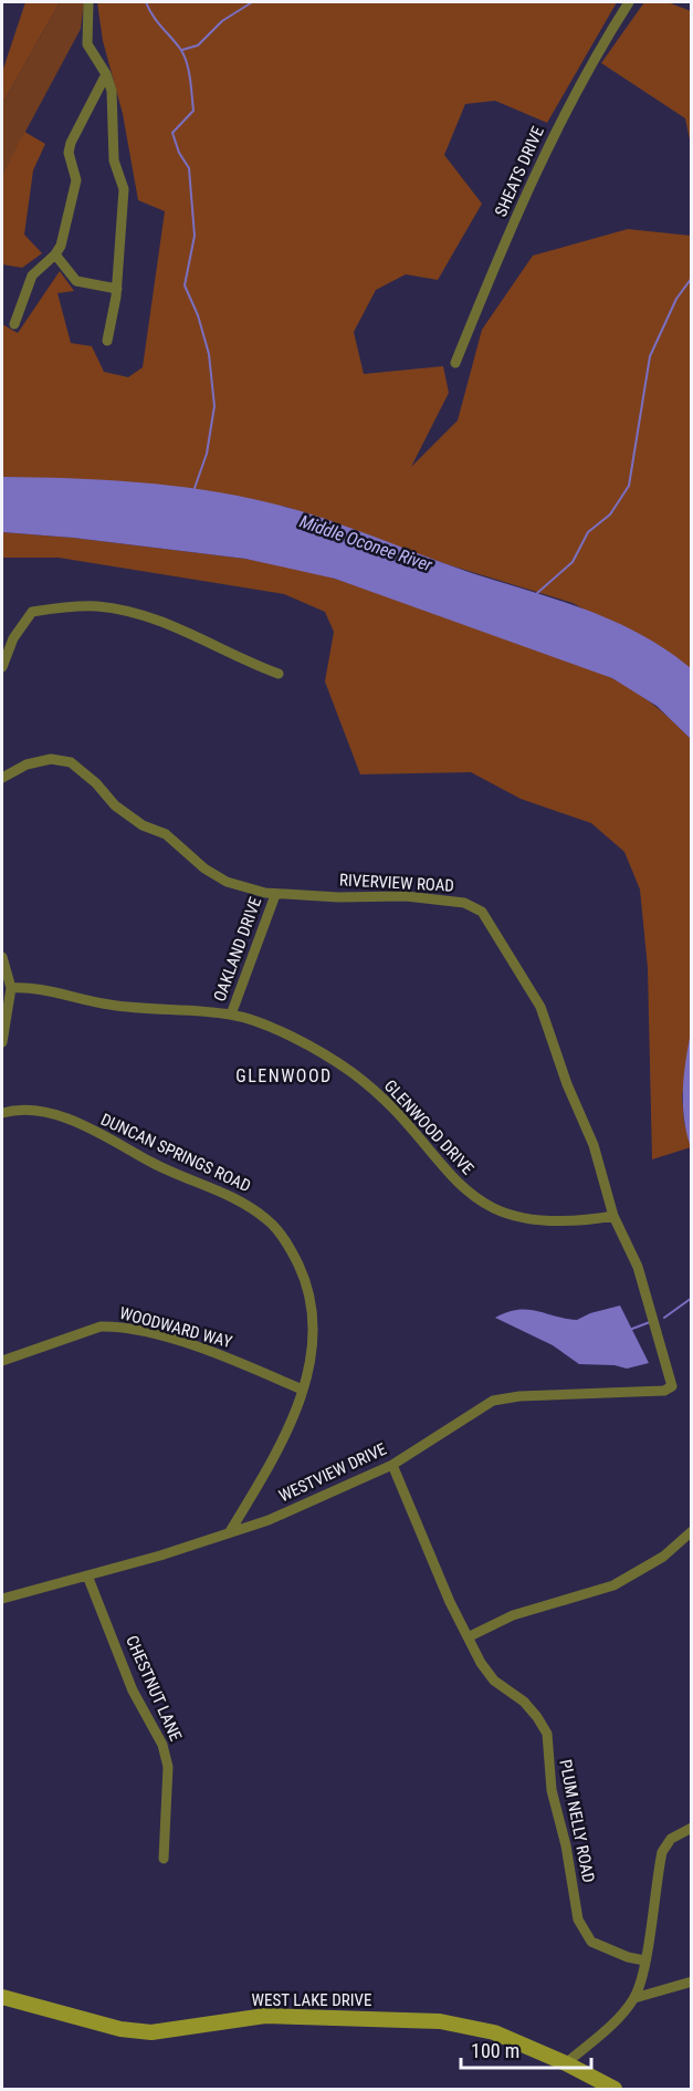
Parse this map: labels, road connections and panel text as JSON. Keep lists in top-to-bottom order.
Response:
{
  "streets": {
    "main road": ["WEST LAKE DRIVE"],
    "street": [
      "SHEATS DRIVE",
      "RIVERVIEW ROAD",
      "OAKLAND DRIVE",
      "GLENWOOD DRIVE",
      "DUNCAN SPRINGS ROAD",
      "WOODWARD WAY",
      "WESTVIEW DRIVE",
      "CHESTNUT LANE",
      "PLUM NELLY ROAD"
    ]
  },
  "crossings": [
    ["RIVERVIEW ROAD", "OAKLAND DRIVE"],
    ["RIVERVIEW ROAD", "GLENWOOD DRIVE"],
    ["RIVERVIEW ROAD", "WESTVIEW DRIVE"],
    ["OAKLAND DRIVE", "GLENWOOD DRIVE"],
    ["DUNCAN SPRINGS ROAD", "WOODWARD WAY"],
    ["DUNCAN SPRINGS ROAD", "WESTVIEW DRIVE"],
    ["WESTVIEW DRIVE", "CHESTNUT LANE"],
    ["WESTVIEW DRIVE", "PLUM NELLY ROAD"]
  ],
  "districts": ["GLENWOOD"],
  "water": ["Middle Oconee River"],
  "scale_bar": "100 m"
}
